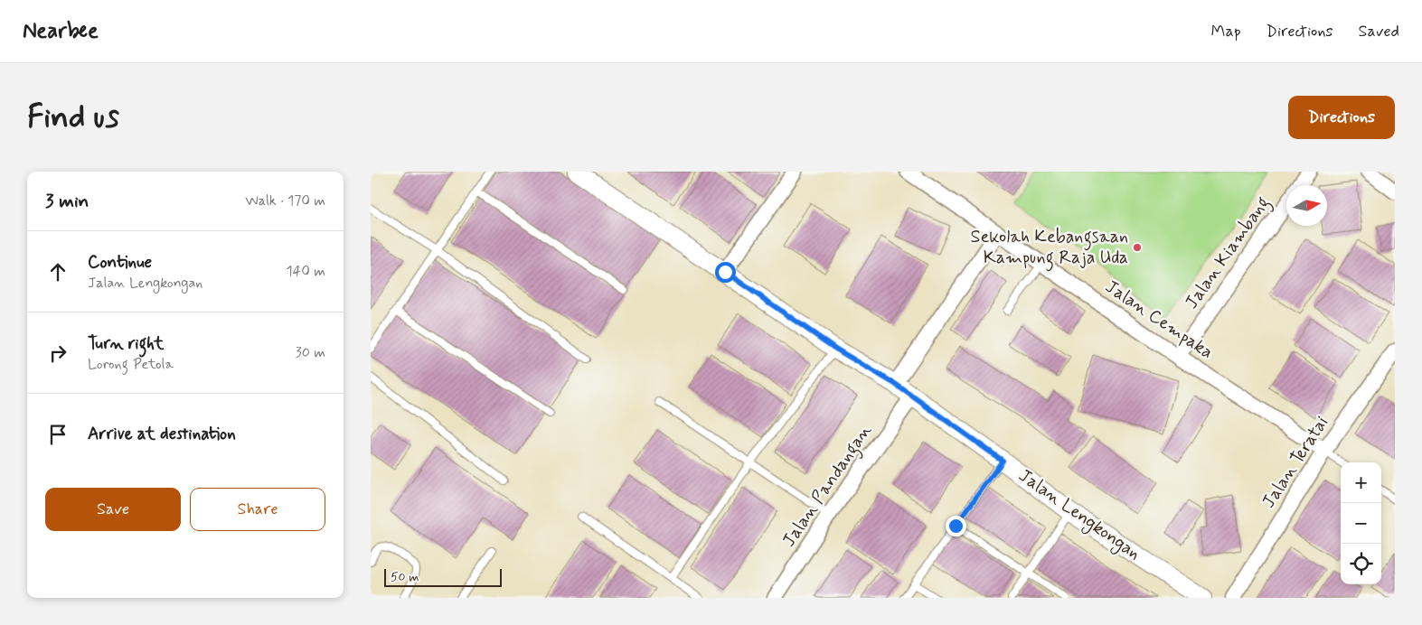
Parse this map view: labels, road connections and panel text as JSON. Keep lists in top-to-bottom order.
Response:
{
  "streets": {
    "street": [
      "Jalan Kiambang",
      "Jalan Cempaka",
      "Jalan Teratai",
      "Jalan Pandangan",
      "Jalan Lengkongan"
    ]
  },
  "crossings": [
    ["Jalan Kiambang", "Jalan Cempaka"],
    ["Jalan Cempaka", "Jalan Teratai"],
    ["Jalan Pandangan", "Jalan Lengkongan"]
  ],
  "places": ["Sekolah Kebangsaan Kampung Raja Uda"],
  "scale_bar": "50 m",
  "north": "right",
  "page": {
    "header": "Nearbee",
    "nav": ["Map", "Directions", "Saved"],
    "buttons": [
      "Directions",
      ["Save", "Share"]
    ],
    "title": "Find us",
    "heading": ["3 min", "Walk · 170 m"],
    "list": [
      ["Continue", "Jalan Lengkongan", "140 m"],
      ["Turn right", "Lorong Petola", "30 m"],
      "Arrive at destination"
    ],
    "map_buttons": ["+", "−"],
    "scale": "50 m"
  }
}
